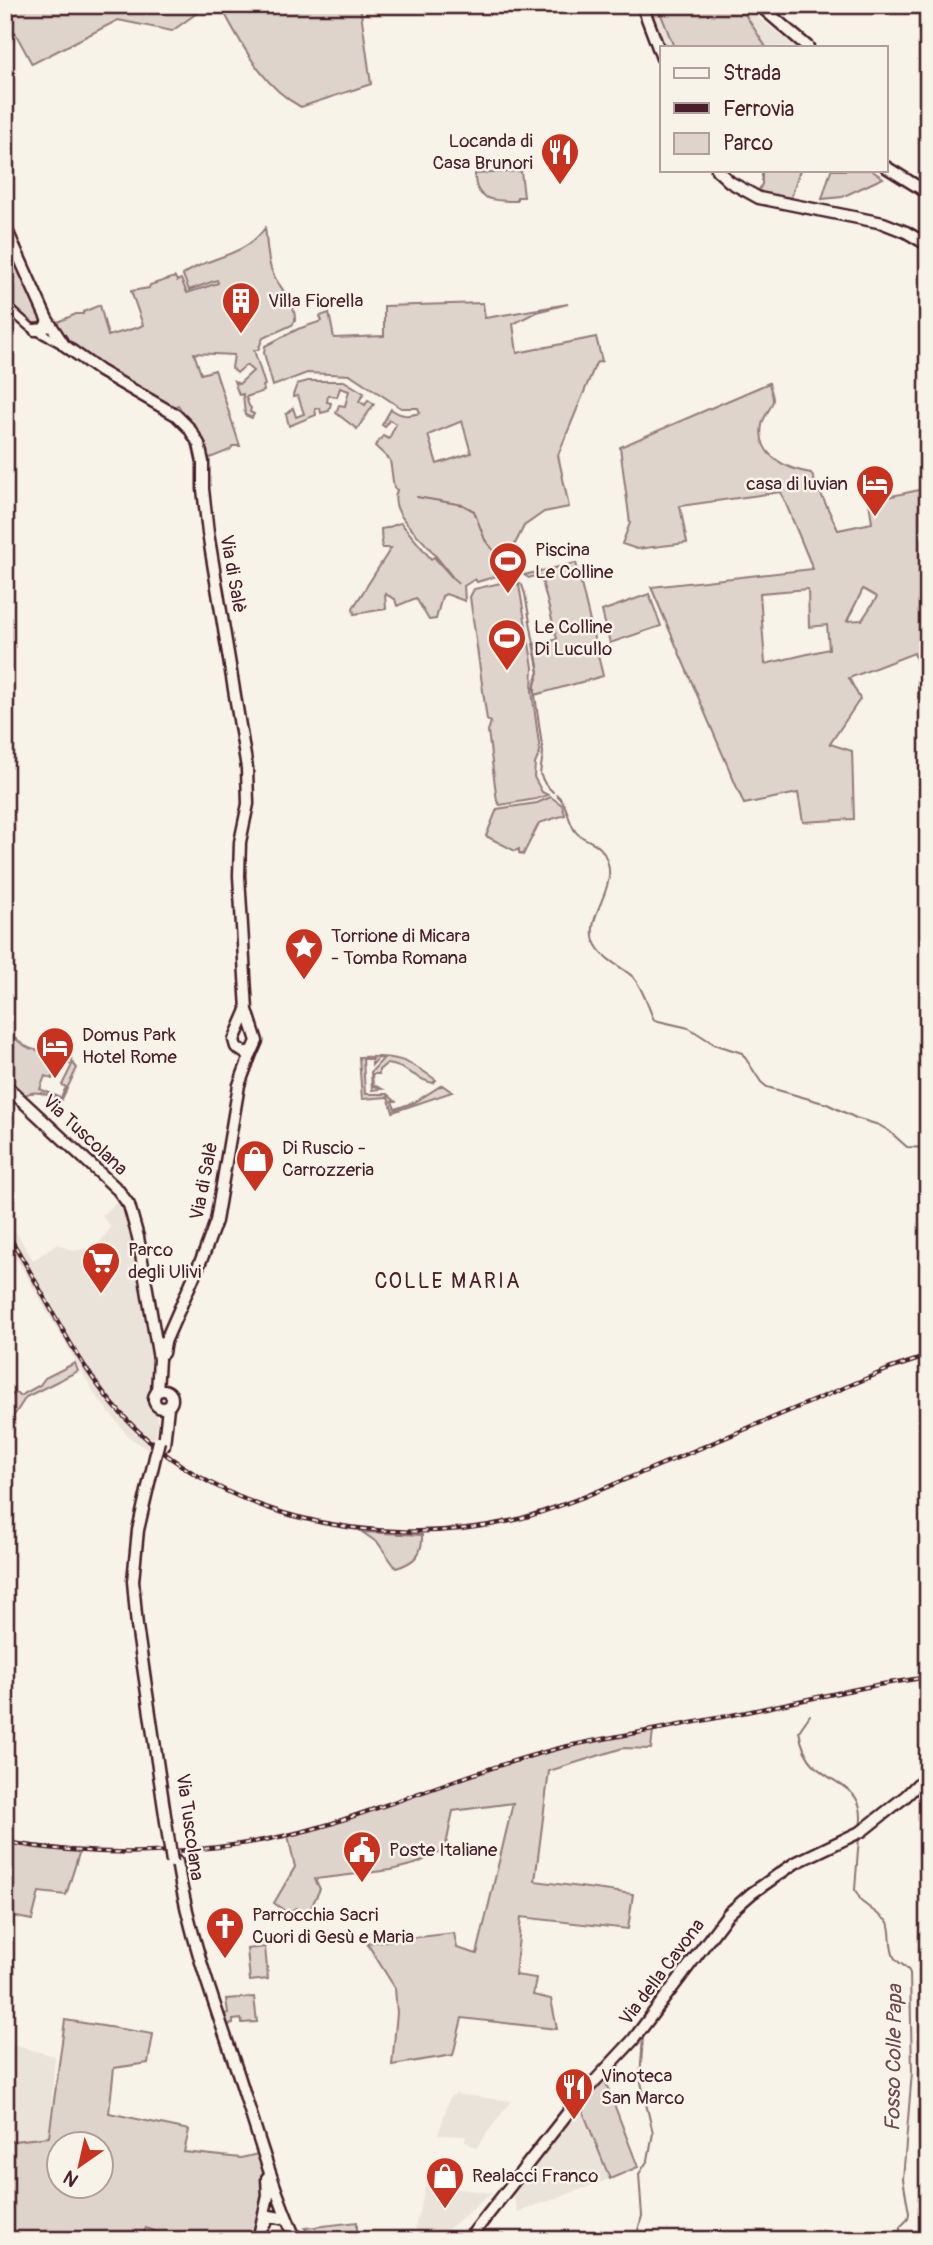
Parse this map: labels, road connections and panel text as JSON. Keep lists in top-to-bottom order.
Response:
{
  "streets": {
    "main road": ["Via di Salè", "Via Tuscolana", "Via della Cavona"]
  },
  "crossings": [
    ["Via di Salè", "Via Tuscolana"]
  ],
  "districts": ["COLLE MARIA"],
  "water": ["Fosso Colle Papa"],
  "places": {
    "restaurant": ["Locanda di Casa Brunori", "Vinoteca San Marco"],
    "building": ["Villa Fiorella"],
    "hotel": ["casa di luvian", "Domus Park Hotel Rome"],
    "sports": ["Piscina Le Colline", "Le Colline Di Lucullo"],
    "place": ["Torrione di Micara - Tomba Romana"],
    "shop": ["Di Ruscio - Carrozzeria", "Realacci Franco"],
    "supermarket": ["Parco degli Ulivi"],
    "public building": ["Poste Italiane"],
    "church": ["Parrocchia Sacri Cuori di Gesù e Maria"]
  },
  "legend": ["Strada", "Ferrovia", "Parco"],
  "north": "bottom left"
}
